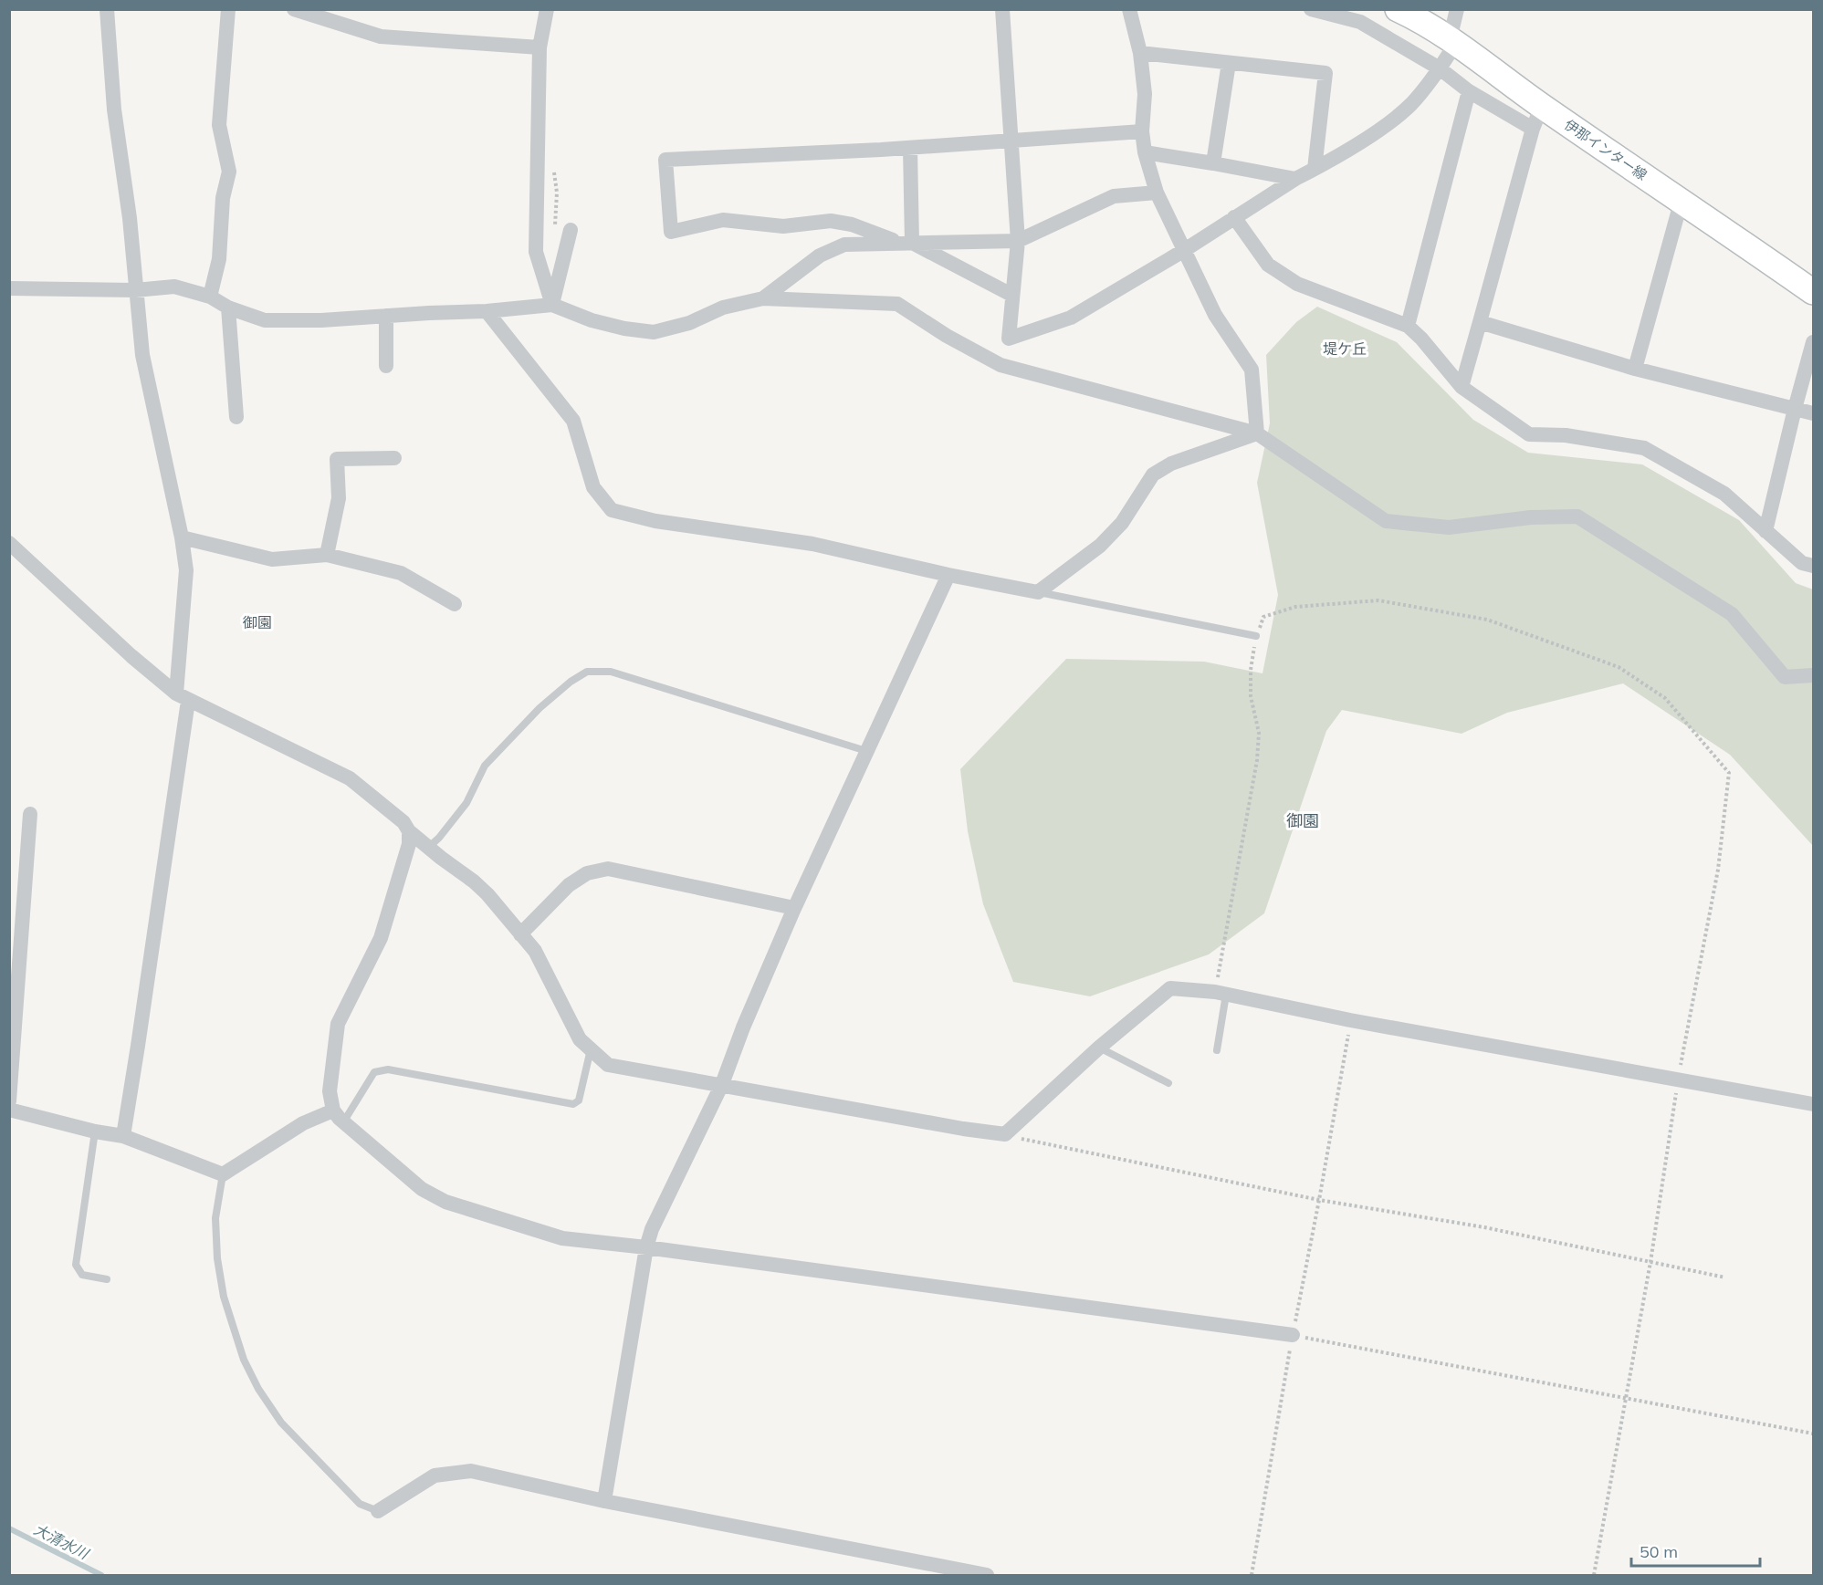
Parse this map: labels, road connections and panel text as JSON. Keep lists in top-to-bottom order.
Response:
{
  "streets": {
    "main road": ["伊那インター線"]
  },
  "districts": ["堤ケ丘", "御園", "御園"],
  "water": ["大清水川"],
  "scale_bar": "50 m"
}
